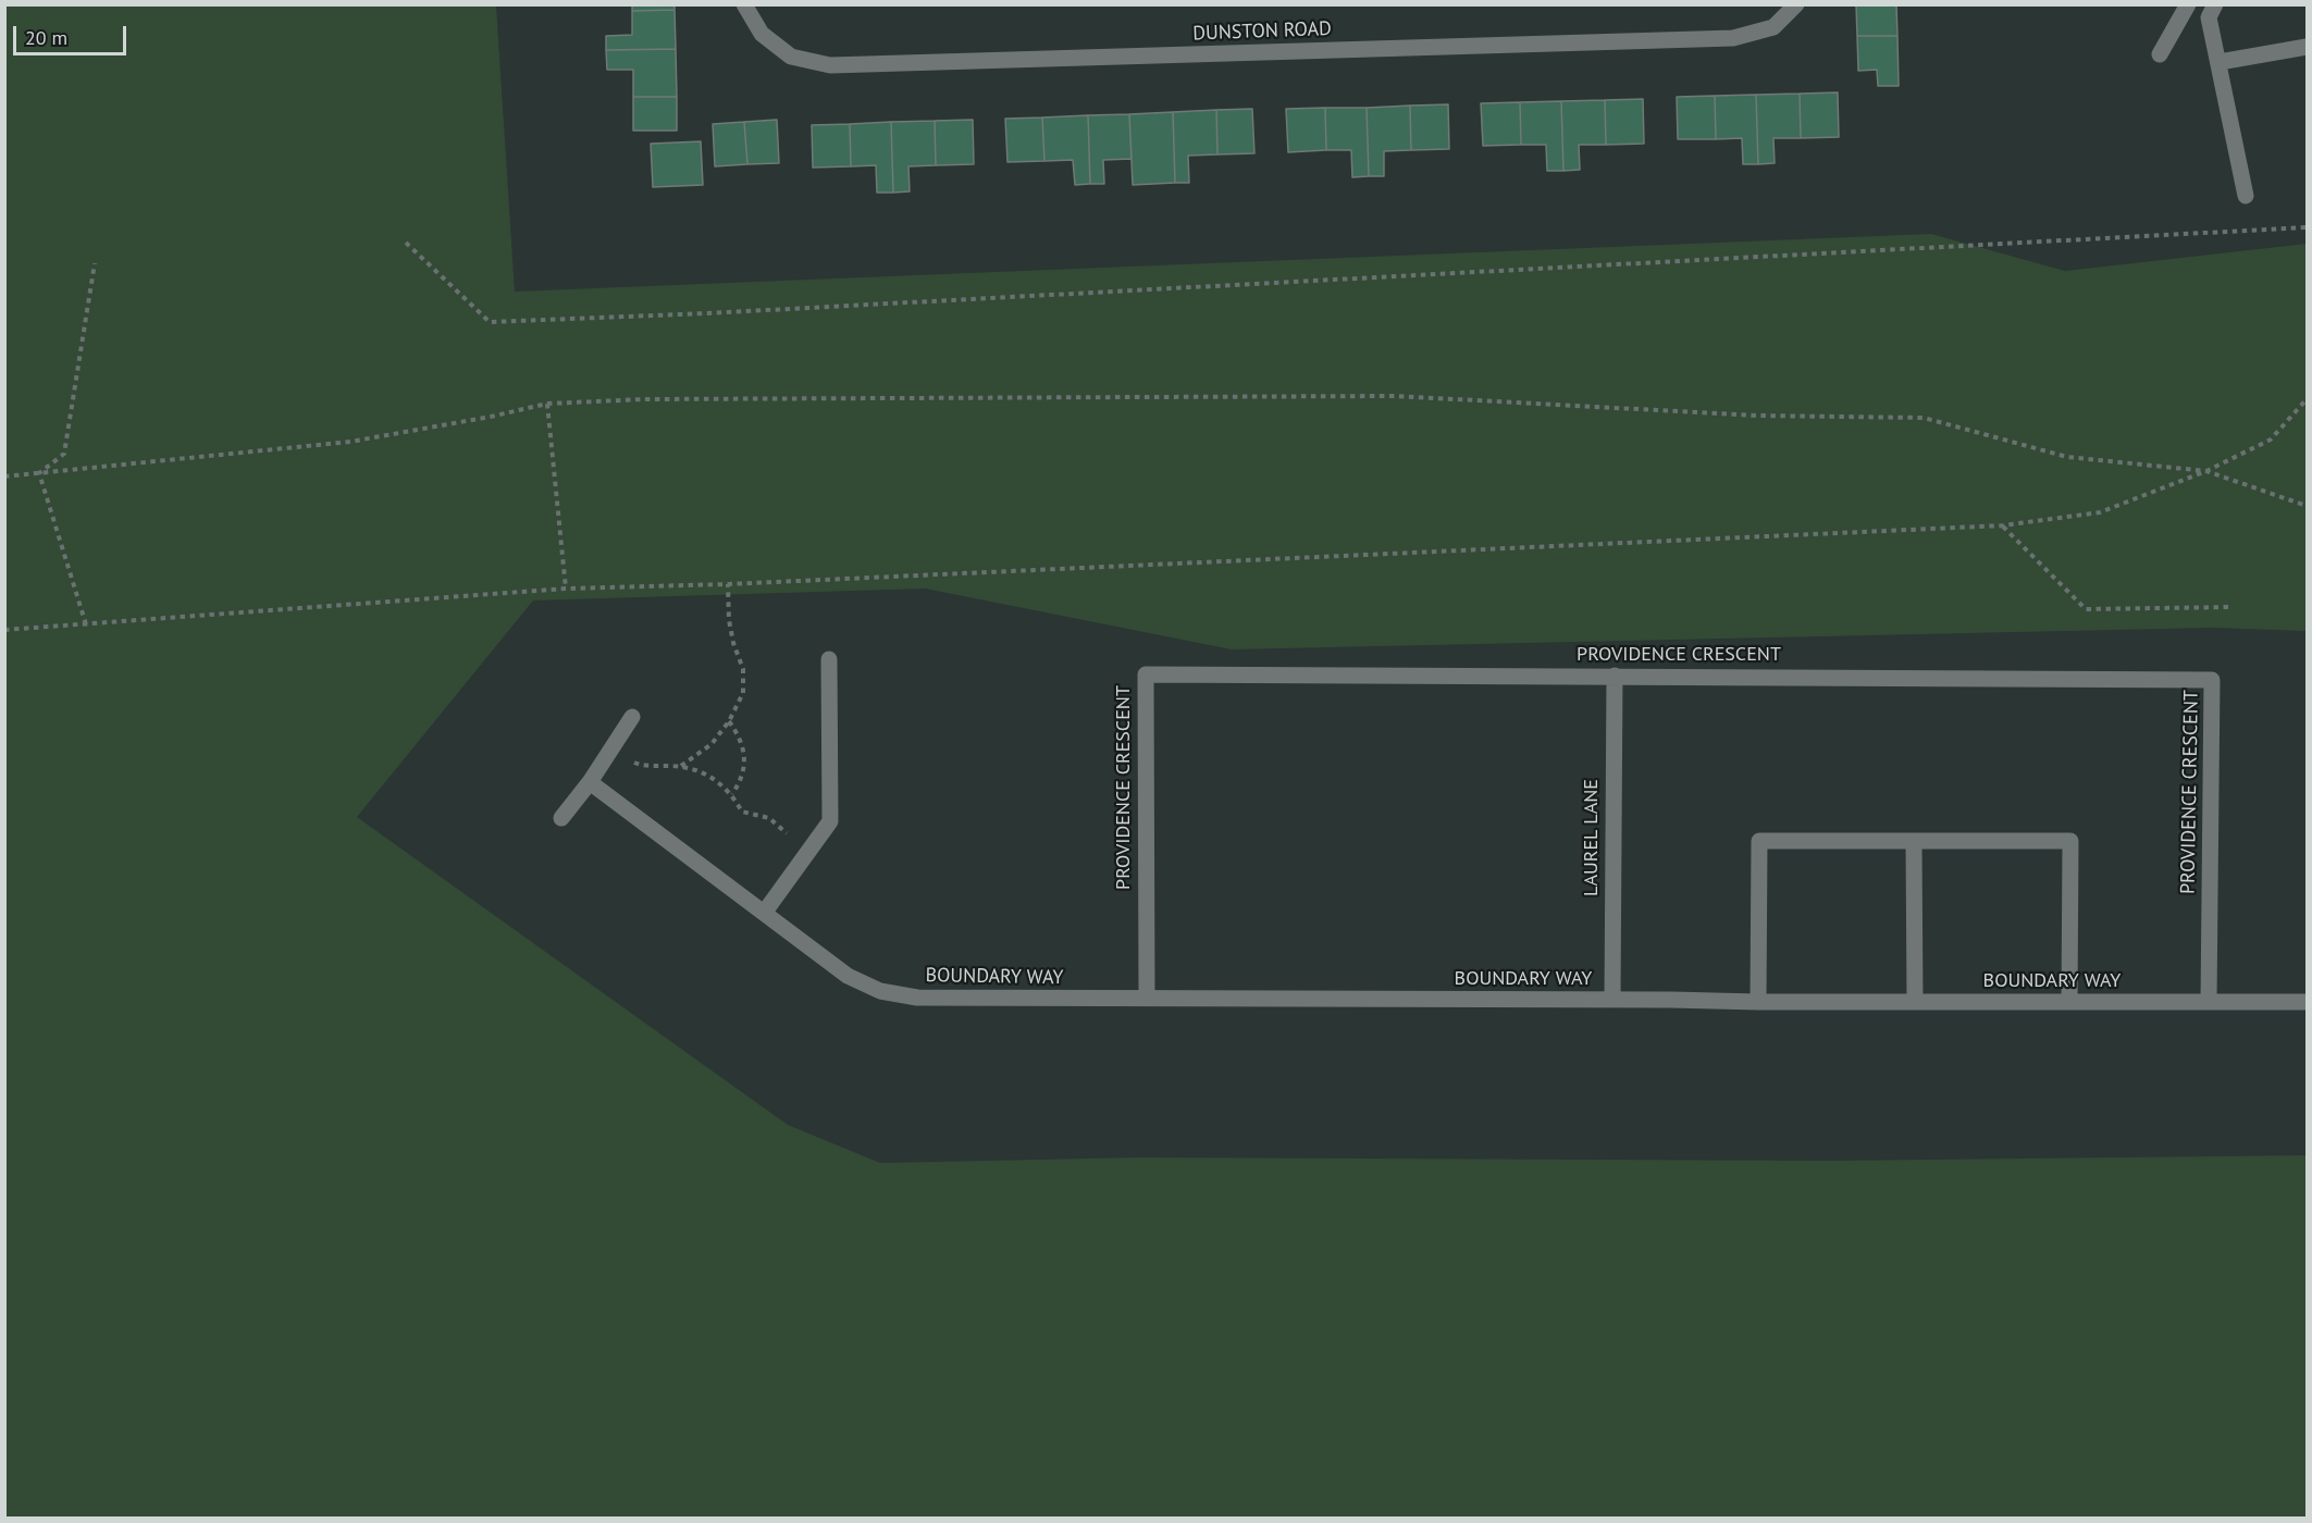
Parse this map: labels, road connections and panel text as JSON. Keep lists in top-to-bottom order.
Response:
{
  "streets": {
    "street": [
      "DUNSTON ROAD",
      "PROVIDENCE CRESCENT",
      "LAUREL LANE",
      "BOUNDARY WAY"
    ]
  },
  "crossings": [
    ["PROVIDENCE CRESCENT", "LAUREL LANE"],
    ["PROVIDENCE CRESCENT", "BOUNDARY WAY"],
    ["LAUREL LANE", "BOUNDARY WAY"]
  ],
  "scale_bar": "20 m"
}
